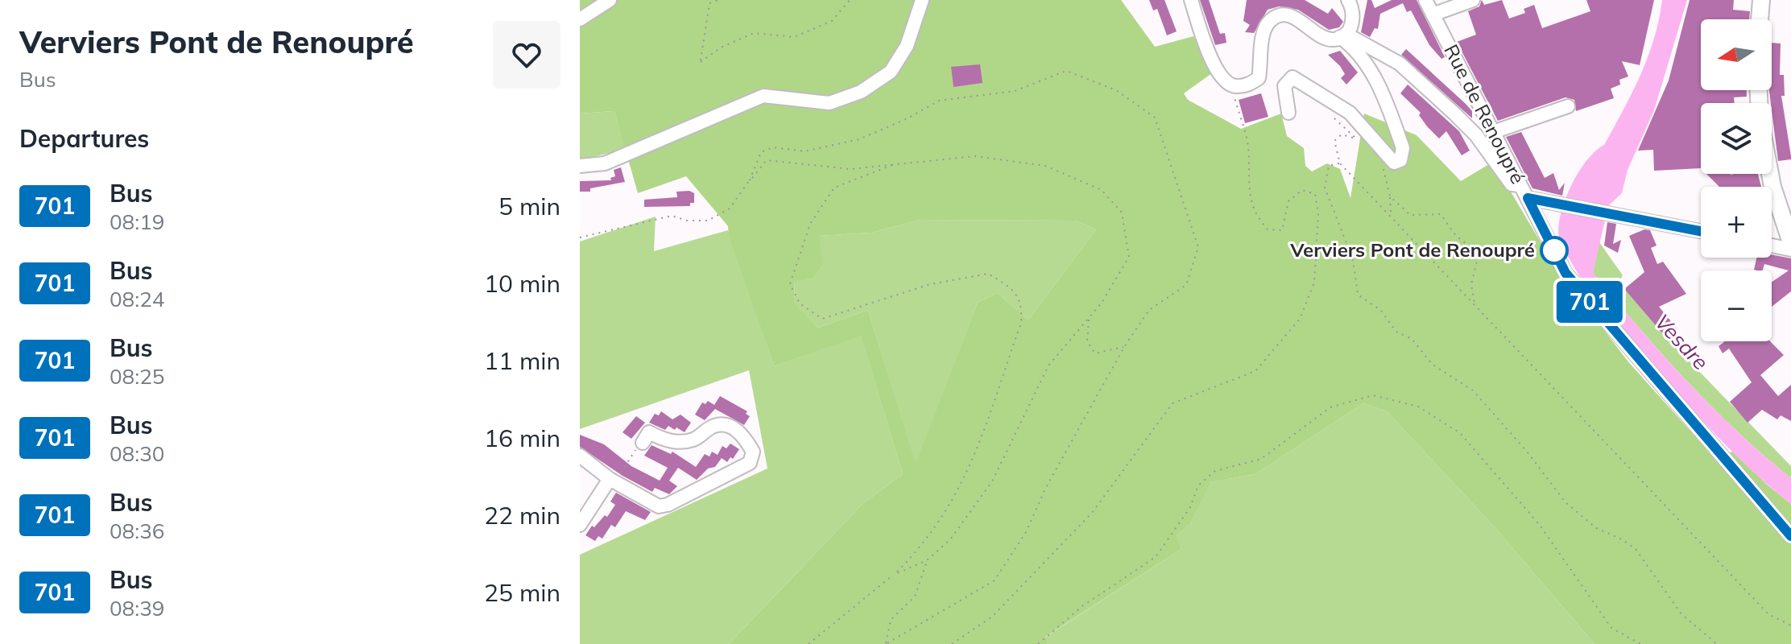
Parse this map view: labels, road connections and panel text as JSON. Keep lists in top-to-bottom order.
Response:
{
  "streets": {
    "street": ["Rue de Renoupré"]
  },
  "water": ["Vesdre"],
  "places": ["Verviers Pont de Renoupré"],
  "lines": ["bus line 701"],
  "north": "left",
  "page": {
    "heading": [
      ["Verviers Pont de Renoupré", "Bus"],
      "Departures"
    ],
    "on_map": "701",
    "map_buttons": ["+", "−"],
    "list": [
      {
        "mark": "701",
        "name": "Bus",
        "note": "08:19",
        "value": "5 min"
      },
      {
        "mark": "701",
        "name": "Bus",
        "note": "08:24",
        "value": "10 min"
      },
      {
        "mark": "701",
        "name": "Bus",
        "note": "08:25",
        "value": "11 min"
      },
      {
        "mark": "701",
        "name": "Bus",
        "note": "08:30",
        "value": "16 min"
      },
      {
        "mark": "701",
        "name": "Bus",
        "note": "08:36",
        "value": "22 min"
      },
      {
        "mark": "701",
        "name": "Bus",
        "note": "08:39",
        "value": "25 min"
      }
    ]
  }
}
